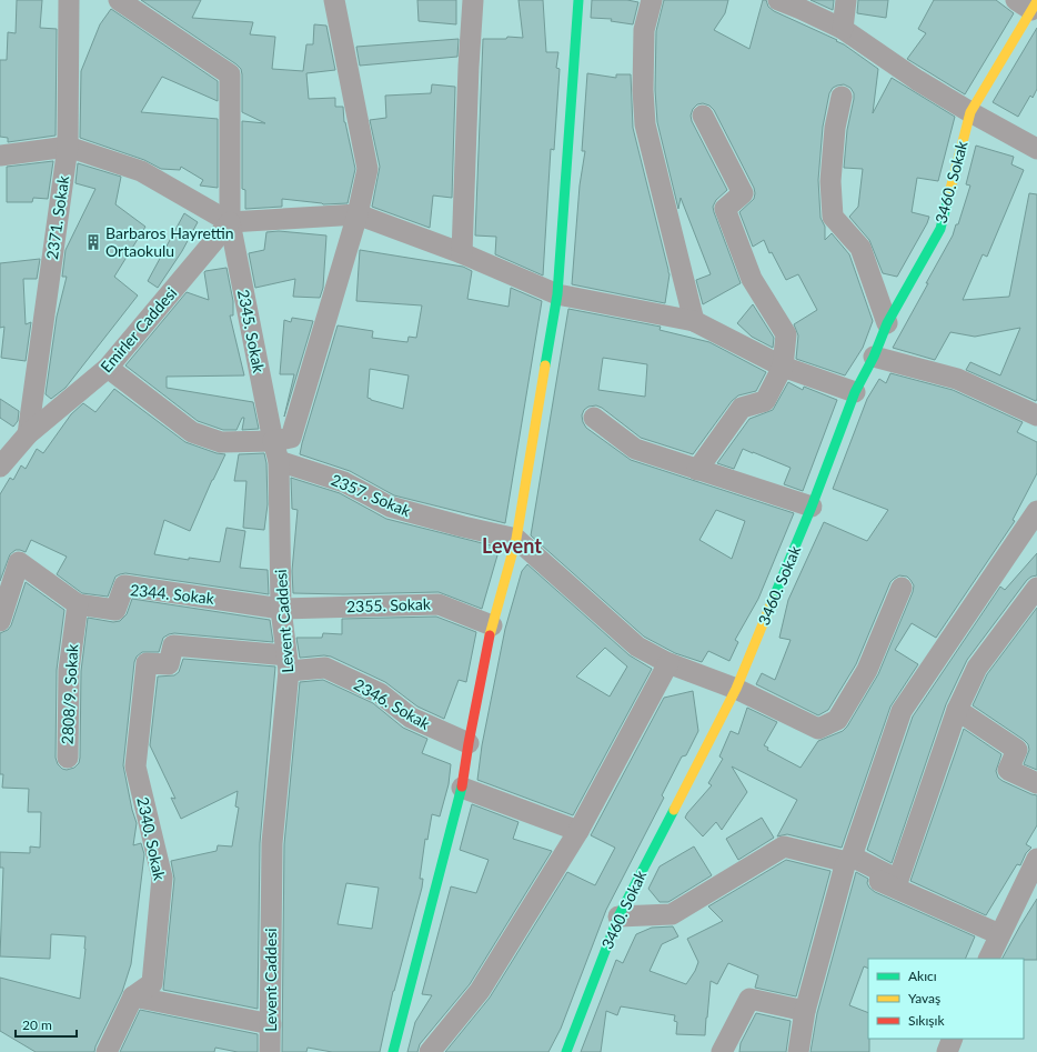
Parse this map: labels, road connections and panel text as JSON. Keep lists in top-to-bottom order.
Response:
{
  "streets": {
    "street": [
      "3460. Sokak",
      "2371. Sokak",
      "Emirler Caddesi",
      "2345. Sokak",
      "2357. Sokak",
      "2344. Sokak",
      "2355. Sokak",
      "Levent Caddesi",
      "2808/9. Sokak",
      "2346. Sokak",
      "2340. Sokak"
    ]
  },
  "crossings": [
    ["2371. Sokak", "Emirler Caddesi"],
    ["Emirler Caddesi", "2345. Sokak"],
    ["2345. Sokak", "2357. Sokak"],
    ["2345. Sokak", "Levent Caddesi"],
    ["2357. Sokak", "Levent Caddesi"],
    ["2344. Sokak", "2355. Sokak"],
    ["2344. Sokak", "Levent Caddesi"],
    ["2344. Sokak", "2808/9. Sokak"],
    ["2355. Sokak", "Levent Caddesi"],
    ["Levent Caddesi", "2346. Sokak"],
    ["2346. Sokak", "2340. Sokak"]
  ],
  "districts": ["Levent"],
  "places": {
    "building": ["Barbaros Hayrettin Ortaokulu"]
  },
  "legend": ["Akıcı", "Yavaş", "Sıkışık"],
  "scale_bar": "20 m"
}
